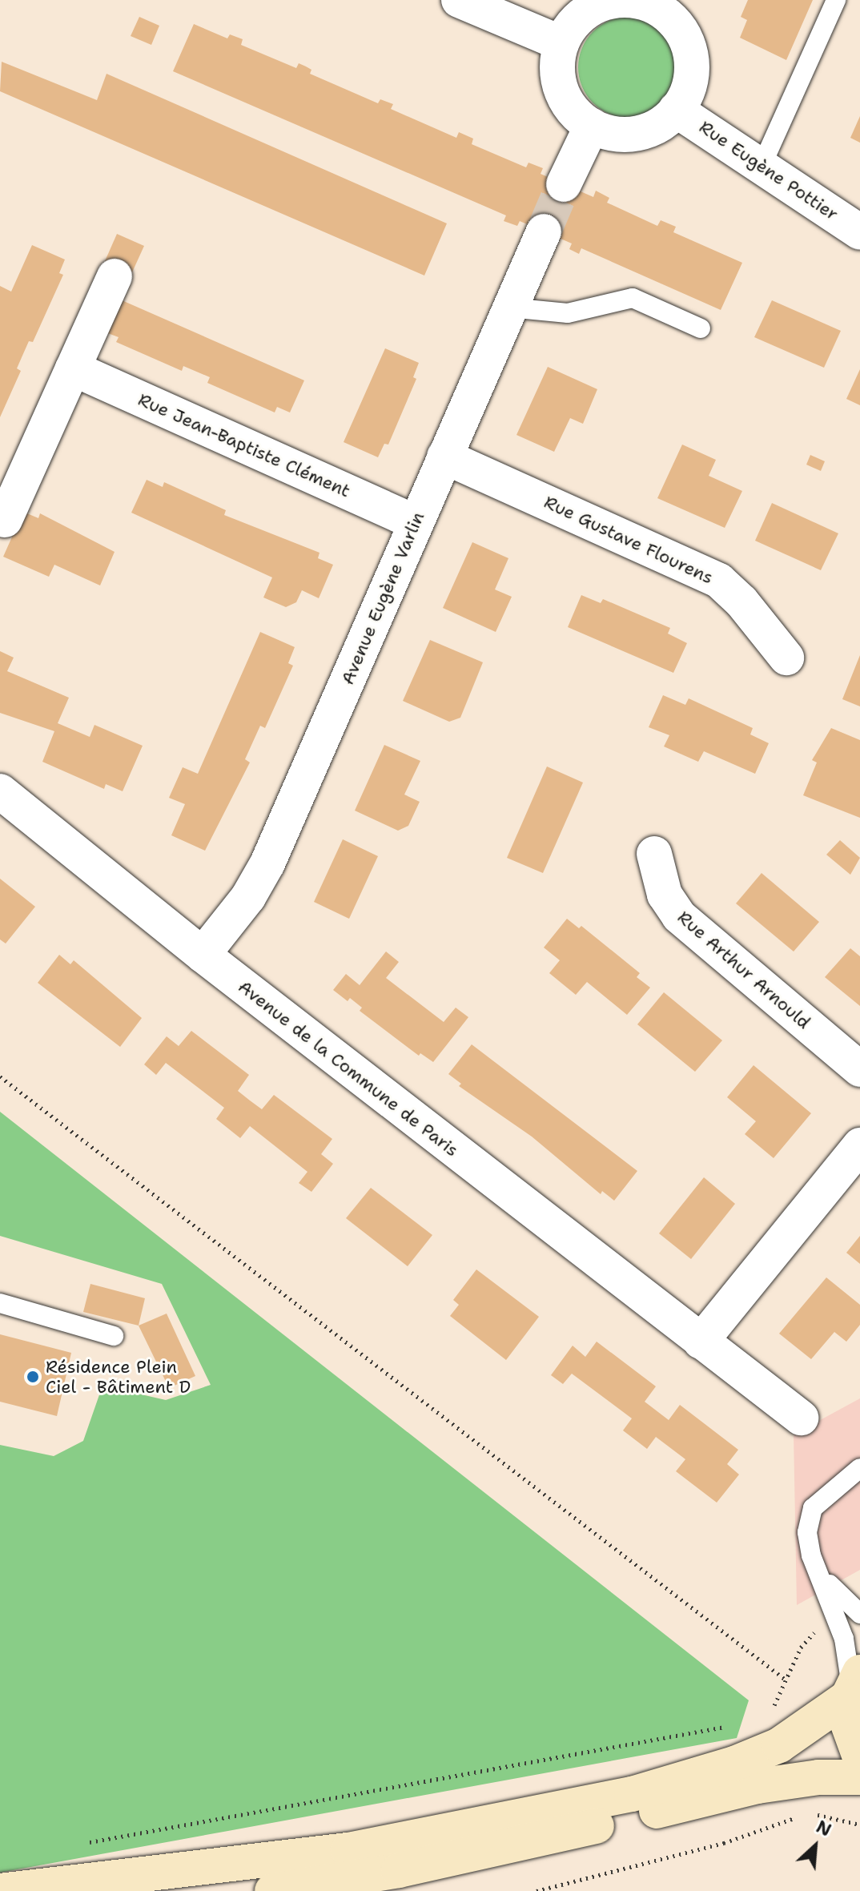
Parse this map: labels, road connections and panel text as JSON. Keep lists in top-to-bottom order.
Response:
{
  "streets": {
    "street": [
      "Rue Eugène Pottier",
      "Rue Jean-Baptiste Clément",
      "Rue Gustave Flourens",
      "Avenue Eugène Varlin",
      "Rue Arthur Arnould",
      "Avenue de la Commune de Paris"
    ]
  },
  "crossings": [
    ["Rue Jean-Baptiste Clément", "Avenue Eugène Varlin"],
    ["Rue Gustave Flourens", "Avenue Eugène Varlin"],
    ["Avenue Eugène Varlin", "Avenue de la Commune de Paris"]
  ],
  "places": ["Résidence Plein Ciel - Bâtiment D"],
  "north": "top right"
}
